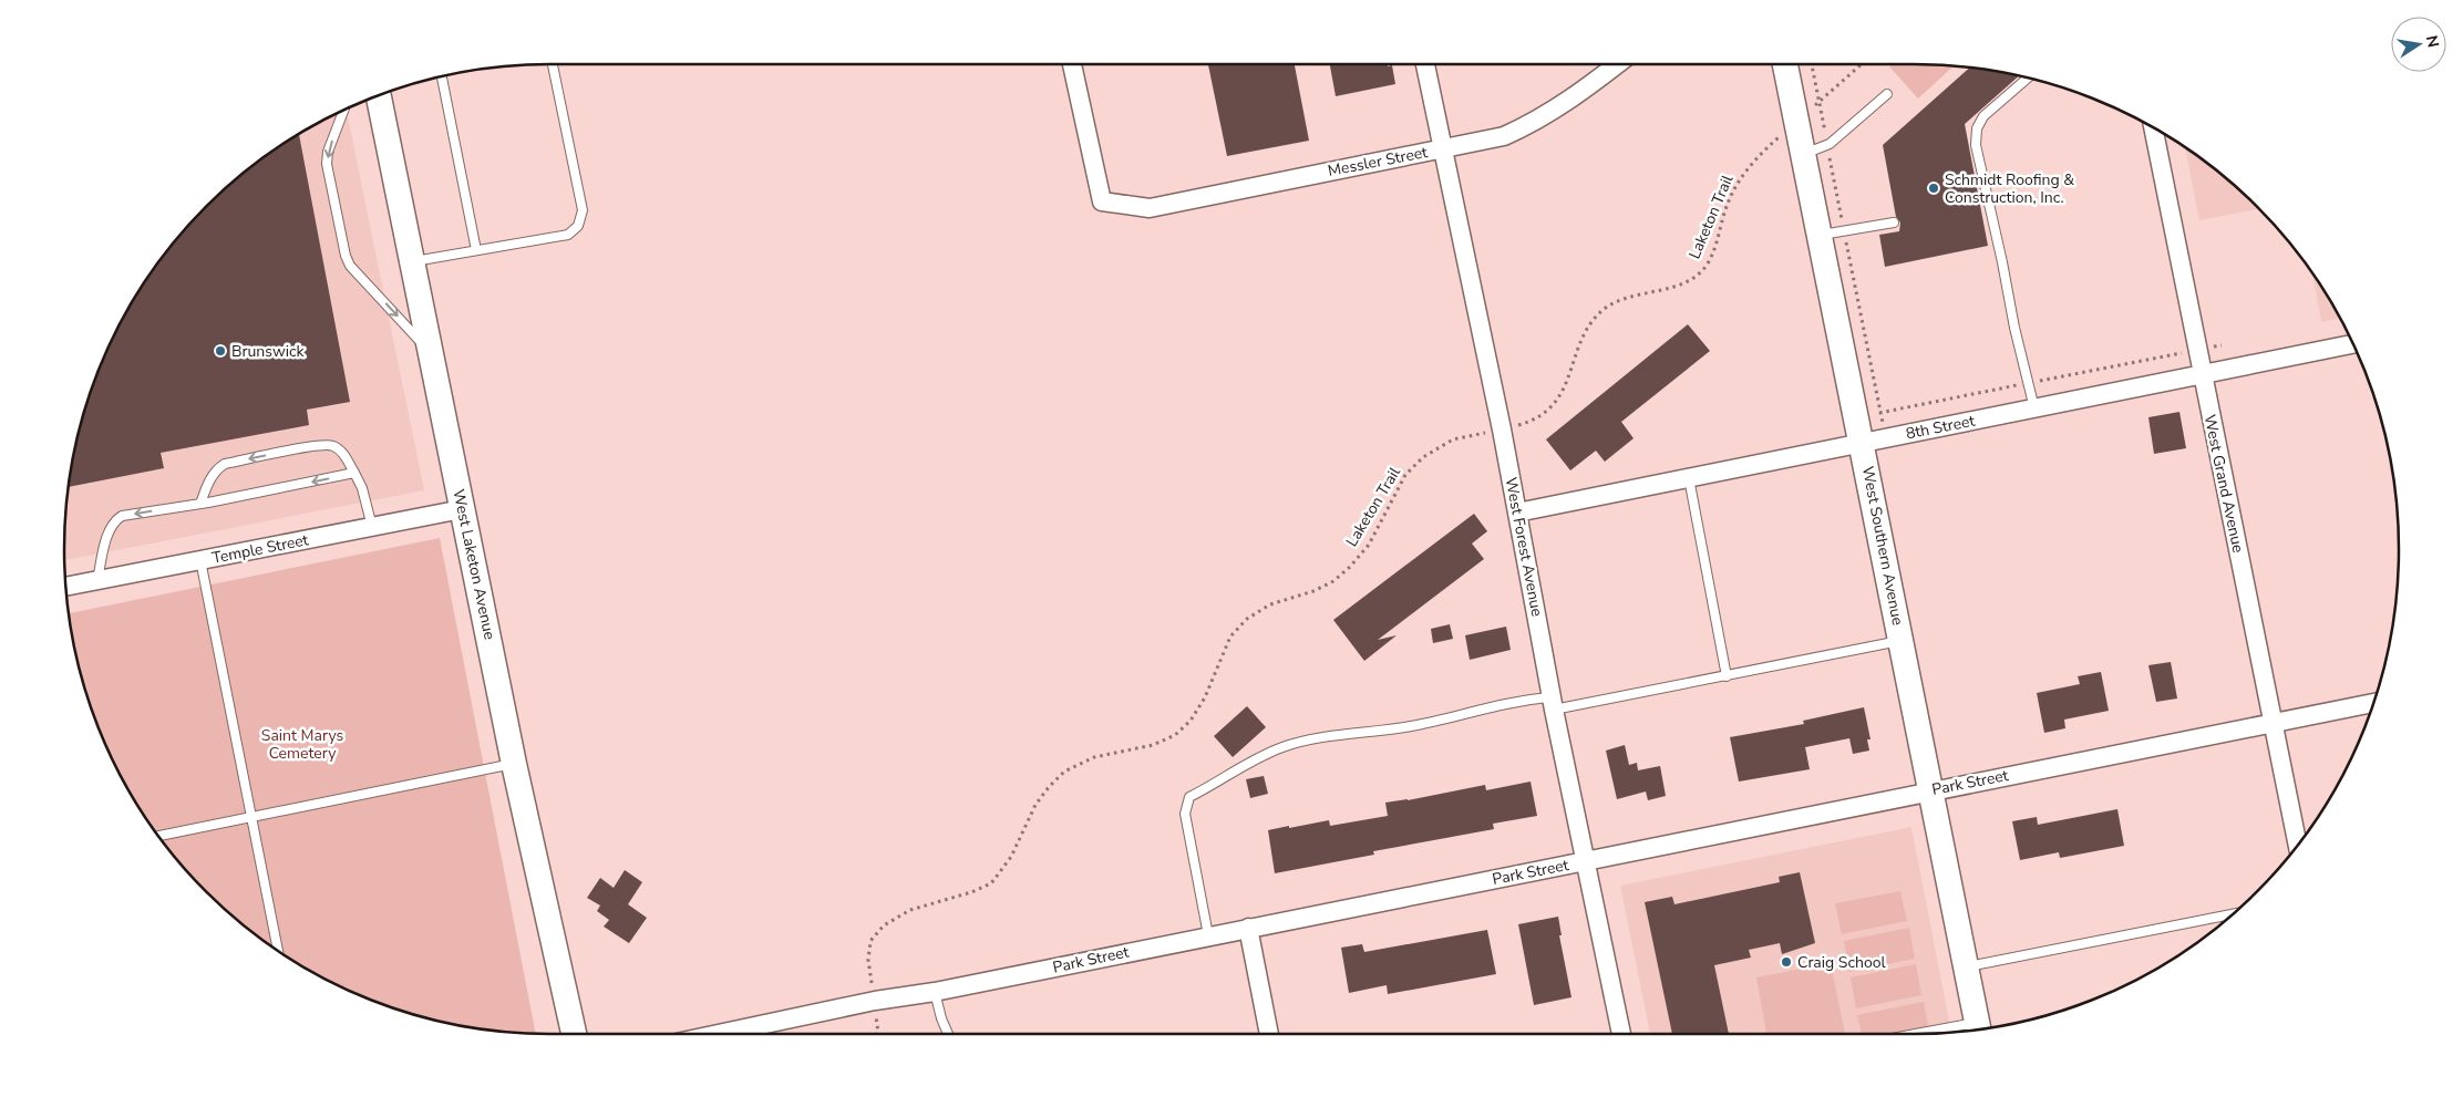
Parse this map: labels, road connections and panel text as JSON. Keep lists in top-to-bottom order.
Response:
{
  "streets": {
    "street": [
      "Messler Street",
      "8th Street",
      "West Grand Avenue",
      "West Southern Avenue",
      "West Forest Avenue",
      "Temple Street",
      "West Laketon Avenue",
      "Park Street"
    ],
    "path": ["Laketon Trail"]
  },
  "crossings": [
    ["Messler Street", "West Forest Avenue"],
    ["Laketon Trail", "West Southern Avenue"],
    ["Laketon Trail", "West Forest Avenue"],
    ["Laketon Trail", "Park Street"],
    ["8th Street", "West Grand Avenue"],
    ["8th Street", "West Southern Avenue"],
    ["8th Street", "West Forest Avenue"],
    ["West Grand Avenue", "Park Street"],
    ["West Southern Avenue", "Park Street"],
    ["West Forest Avenue", "Park Street"],
    ["Temple Street", "West Laketon Avenue"]
  ],
  "parks": ["Saint Marys Cemetery"],
  "places": ["Schmidt Roofing & Construction, Inc.", "Brunswick", "Craig School"],
  "north": "right"
}
